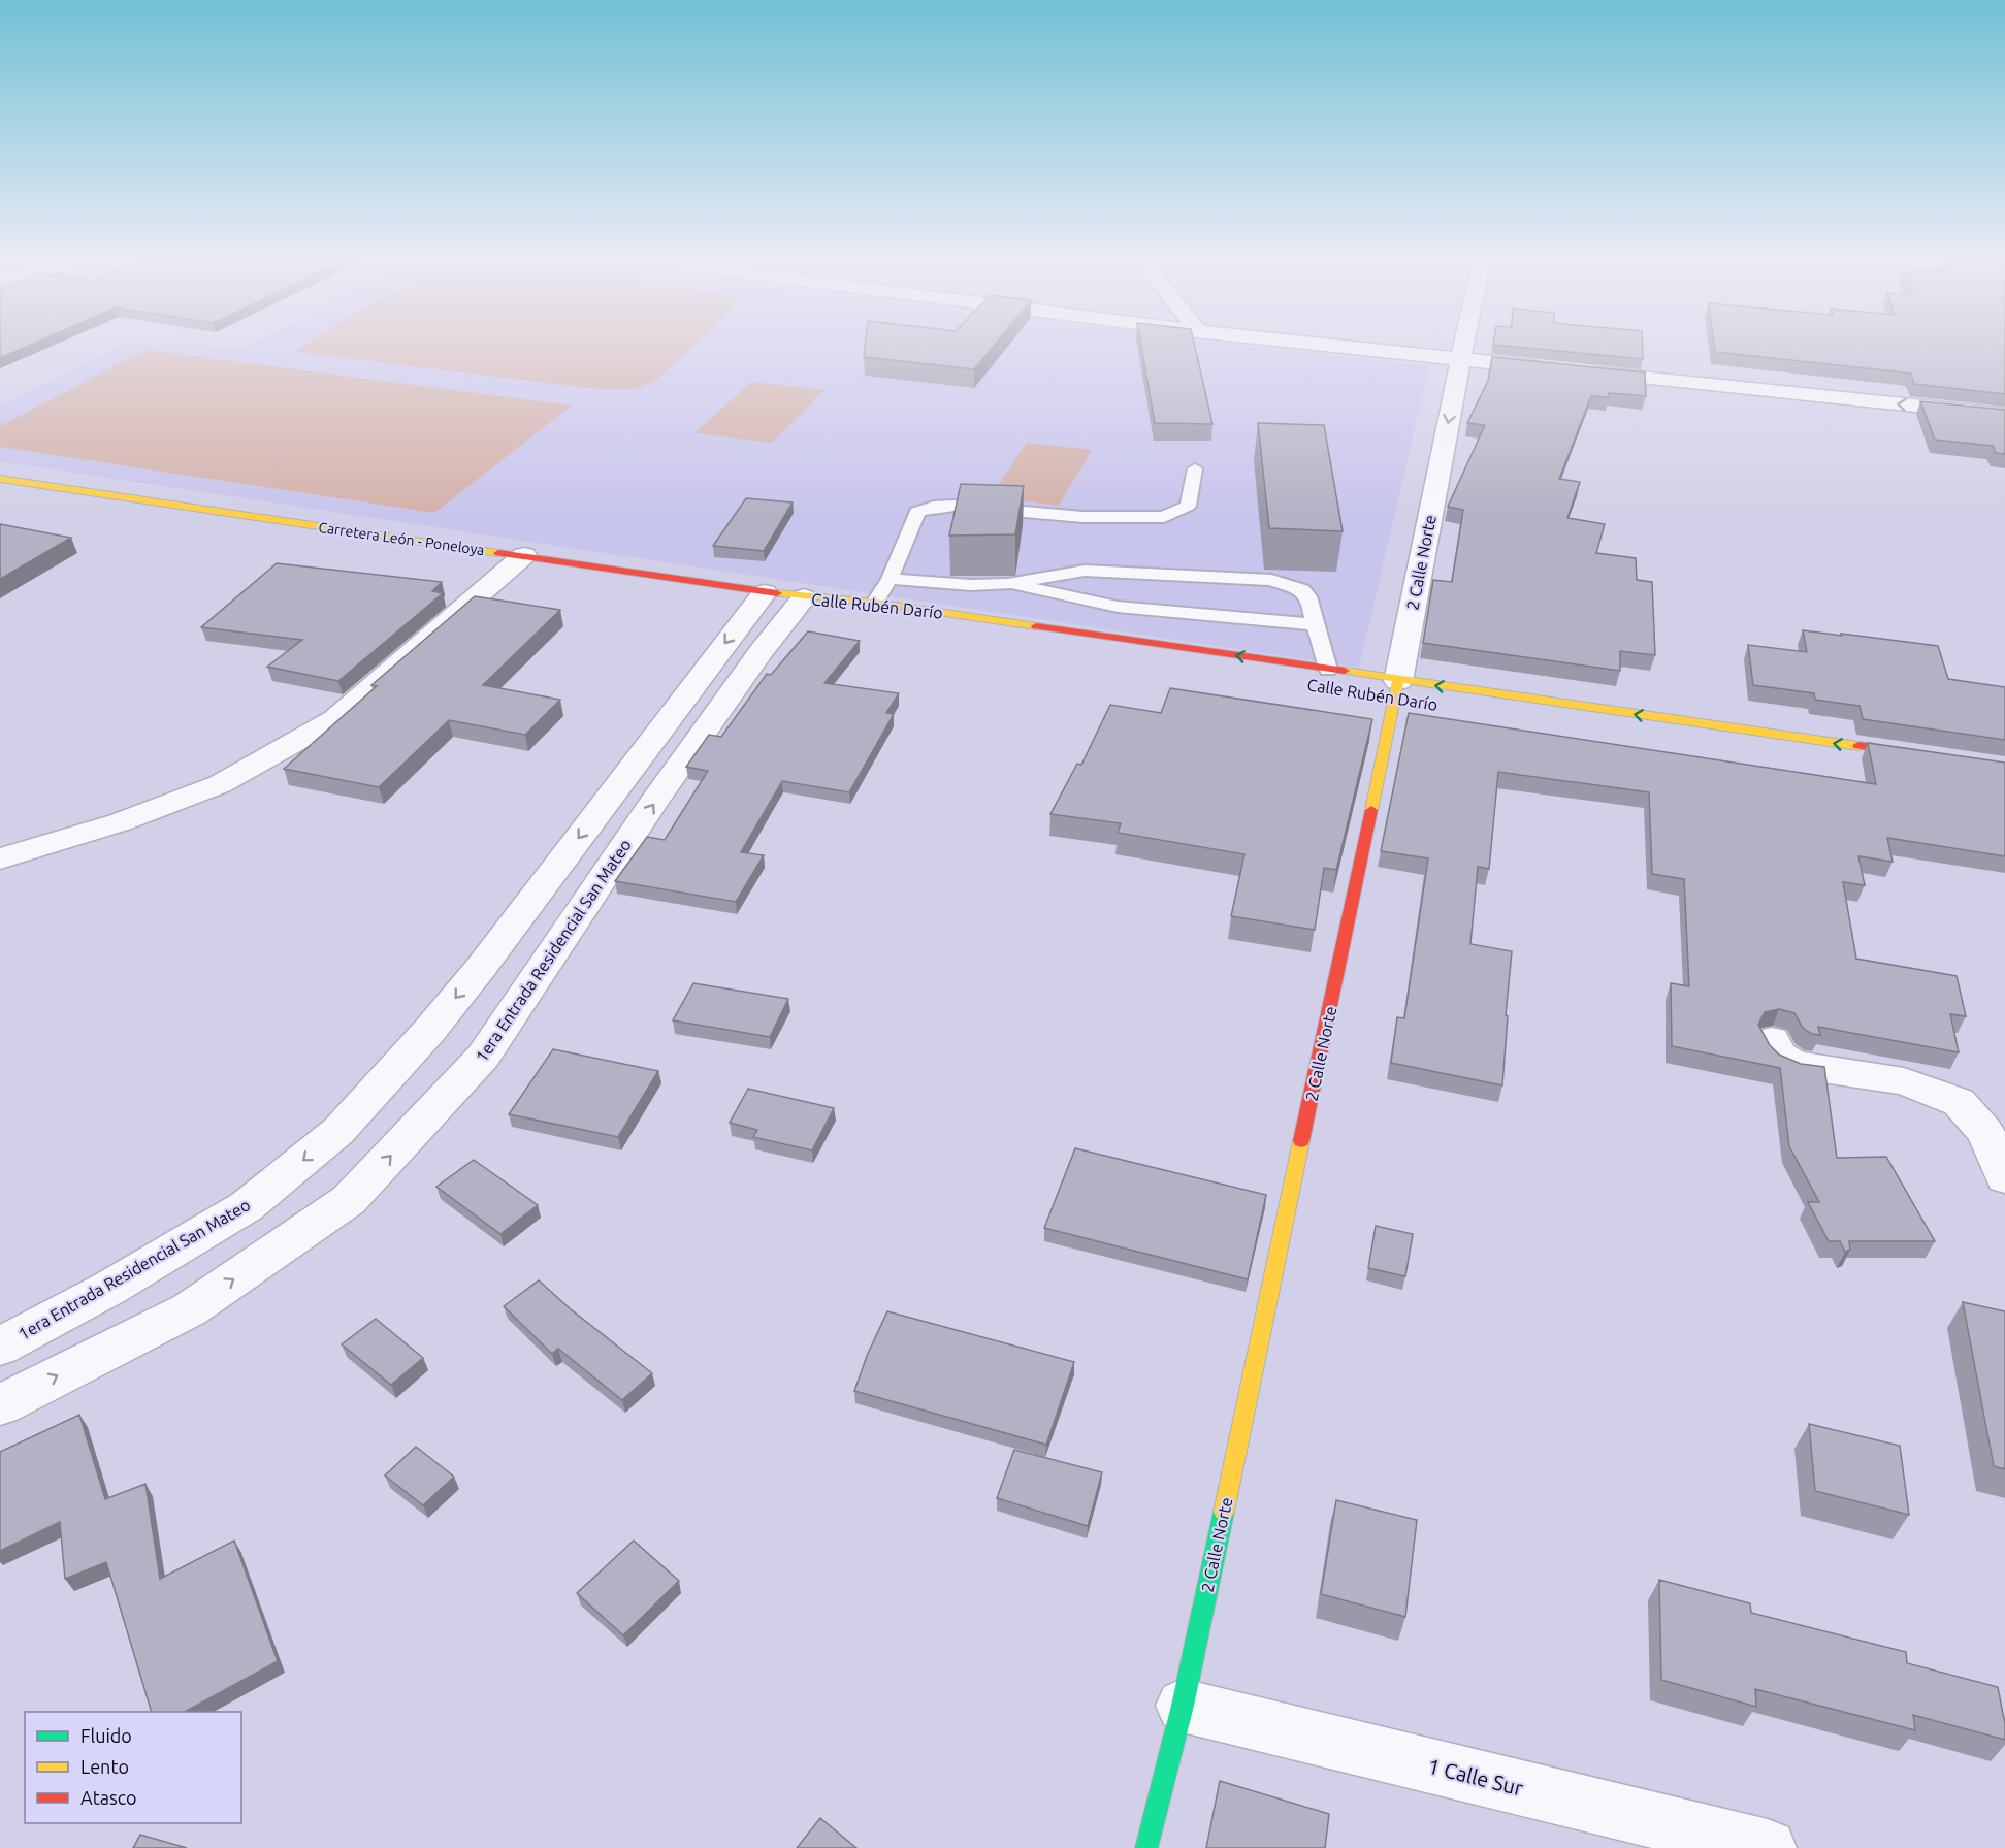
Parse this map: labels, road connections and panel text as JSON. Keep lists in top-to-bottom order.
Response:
{
  "streets": {
    "street": [
      "Carretera León - Poneloya",
      "2 Calle Norte",
      "Calle Rubén Darío",
      "1era Entrada Residencial San Mateo",
      "1 Calle Sur"
    ]
  },
  "crossings": [
    ["Carretera León - Poneloya", "Calle Rubén Darío"],
    ["Carretera León - Poneloya", "1era Entrada Residencial San Mateo"],
    ["2 Calle Norte", "Calle Rubén Darío"],
    ["2 Calle Norte", "1 Calle Sur"],
    ["Calle Rubén Darío", "1era Entrada Residencial San Mateo"]
  ],
  "one_way": ["Calle Rubén Darío"],
  "legend": ["Fluido", "Lento", "Atasco"]
}
